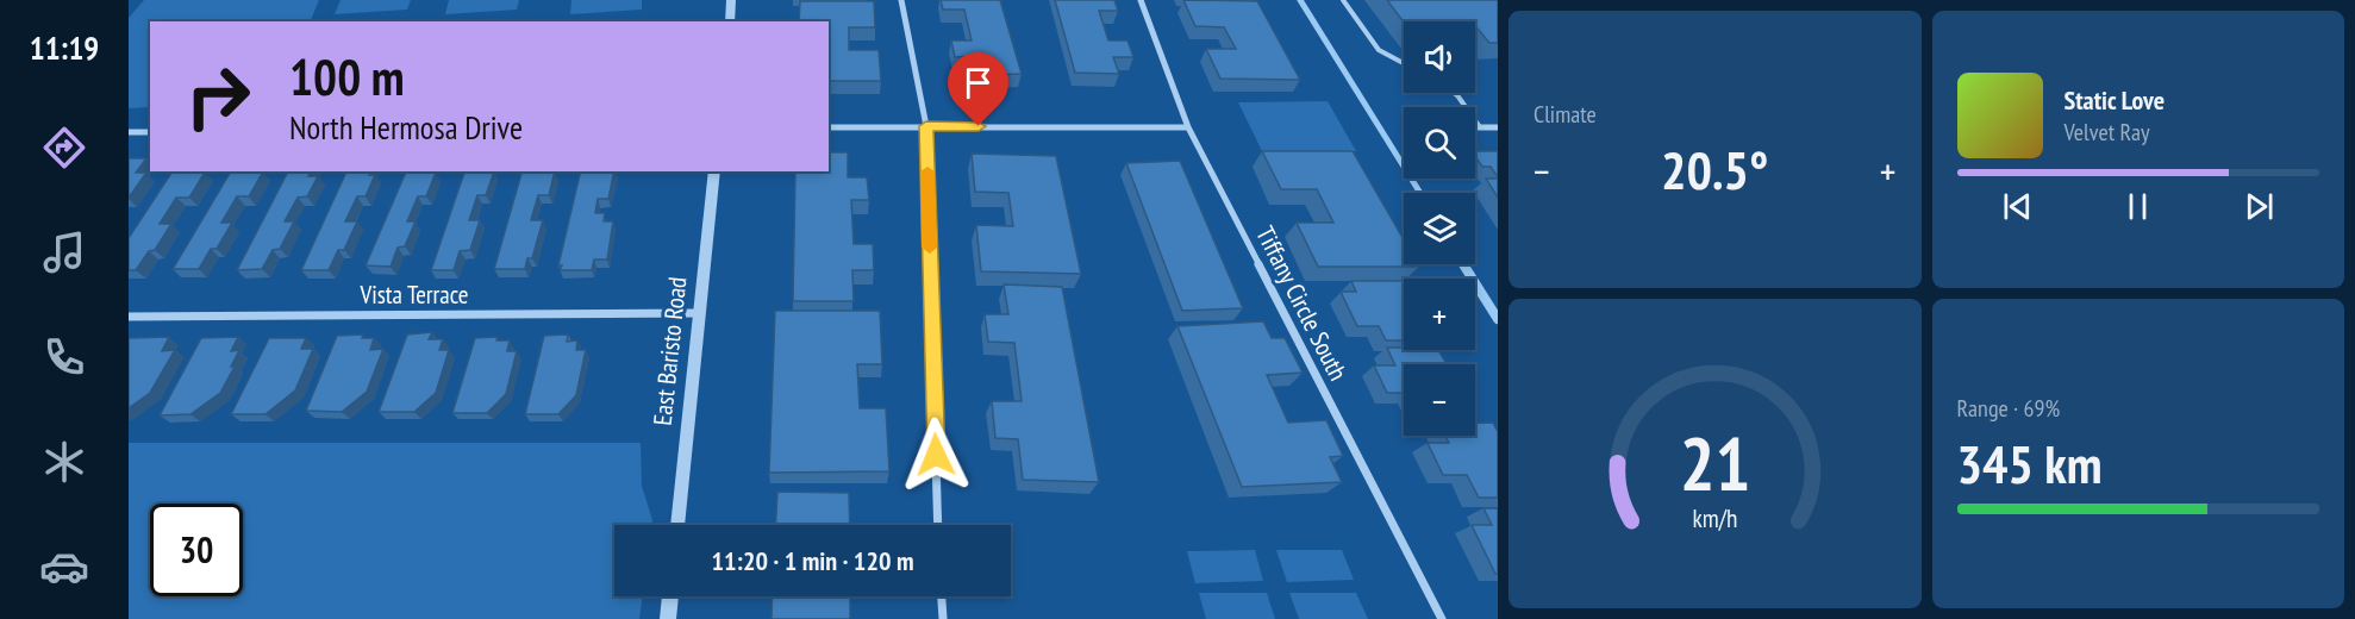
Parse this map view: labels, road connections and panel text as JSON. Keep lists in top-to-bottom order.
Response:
{
  "streets": {
    "street": ["Vista Terrace", "Tiffany Circle South", "East Baristo Road"]
  },
  "crossings": [
    ["Vista Terrace", "East Baristo Road"]
  ],
  "page": {
    "tabs": "11:19",
    "tile": [
      "Climate",
      ["Range · 69%", "345 km"]
    ],
    "map_buttons": ["+", "−"],
    "turn": ["100 m", "North Hermosa Drive"],
    "song": ["Static Love", "Velvet Ray"],
    "heat": ["−", "20.5°", "+"],
    "limit": "30",
    "trip": "11:20 · 1 min · 120 m",
    "gauge": ["21", "km/h"]
  }
}
